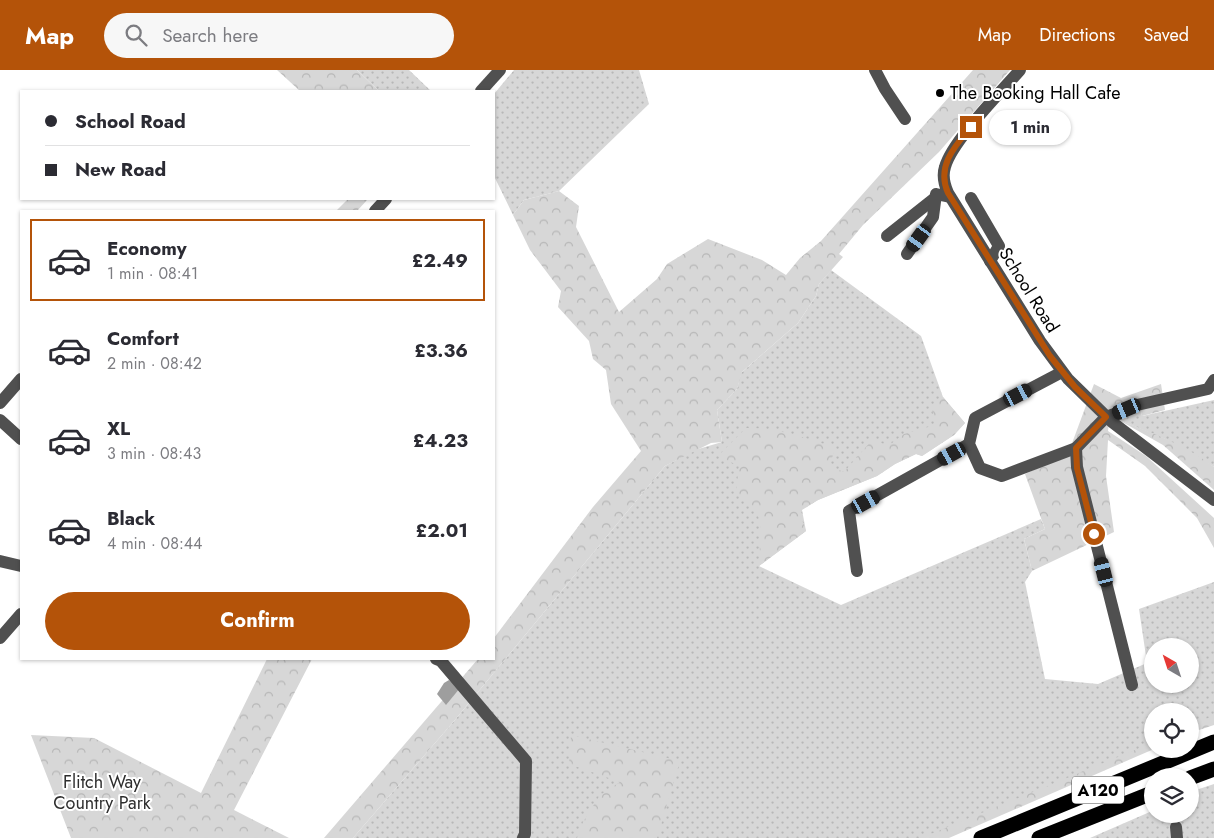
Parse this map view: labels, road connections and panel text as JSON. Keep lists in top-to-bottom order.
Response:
{
  "streets": {
    "highway": ["A120"],
    "street": ["School Road"]
  },
  "parks": ["Flitch Way Country Park"],
  "places": ["The Booking Hall Cafe"],
  "north": "top left",
  "page": {
    "header": "Map",
    "search": "Search here",
    "nav": ["Map", "Directions", "Saved"],
    "banner": ["School Road", "New Road"],
    "bubble": "1 min",
    "list": [
      {
        "name": "Economy",
        "note": "1 min · 08:41",
        "value": "£2.49"
      },
      {
        "name": "Comfort",
        "note": "2 min · 08:42",
        "value": "£3.36"
      },
      {
        "name": "XL",
        "note": "3 min · 08:43",
        "value": "£4.23"
      },
      {
        "name": "Black",
        "note": "4 min · 08:44",
        "value": "£2.01"
      }
    ],
    "buttons": "Confirm"
  }
}
